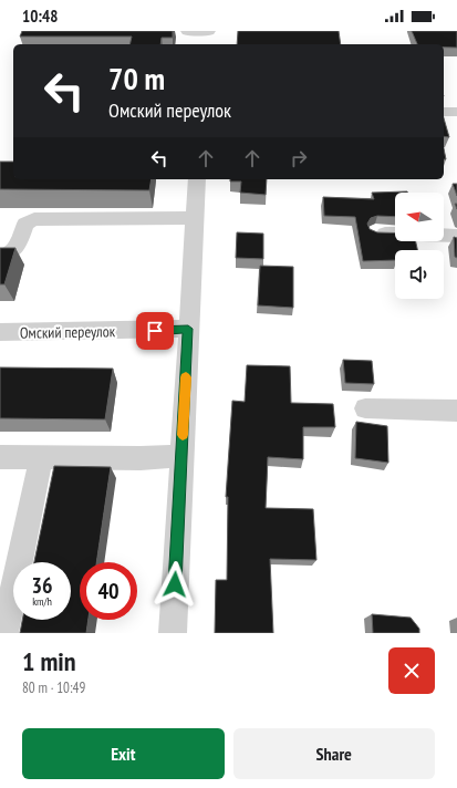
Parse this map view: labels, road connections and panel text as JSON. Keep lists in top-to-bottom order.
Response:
{
  "streets": {
    "street": ["Омский переулок"]
  },
  "north": "left",
  "page": {
    "status": "10:48",
    "turn": ["70 m", "Омский переулок"],
    "speed": "36 km/h",
    "limit": "40",
    "heading": ["1 min", "80 m · 10:49"],
    "buttons": ["Exit", "Share"]
  }
}
